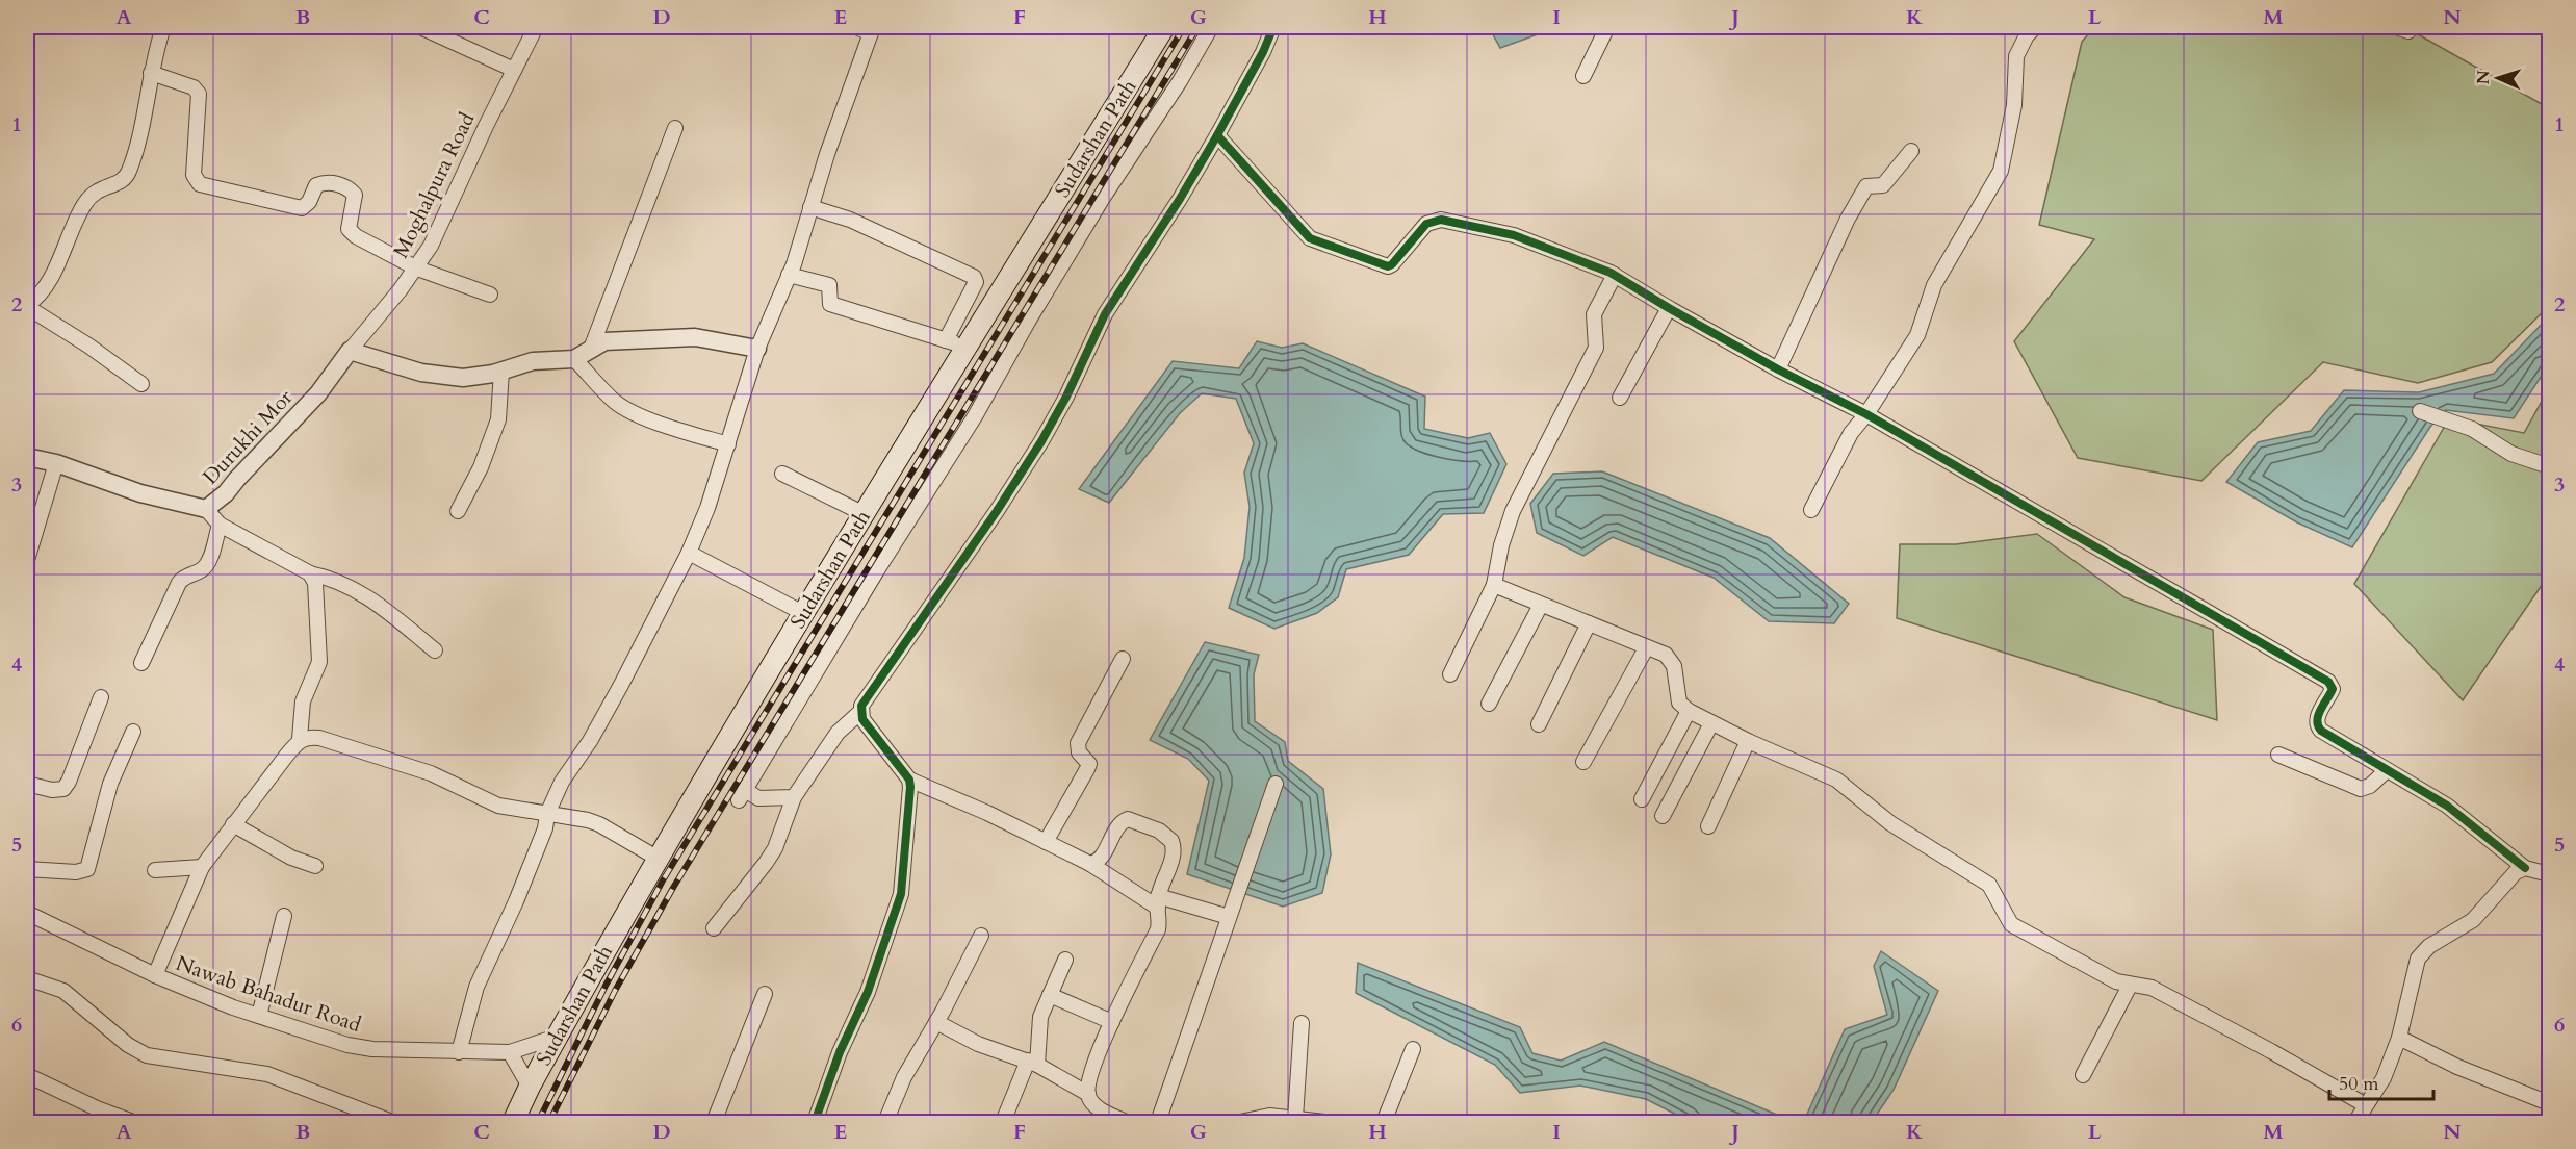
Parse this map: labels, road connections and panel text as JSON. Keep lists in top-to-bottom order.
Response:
{
  "streets": {
    "main road": ["Sudarshan Path"],
    "street": ["Moghalpura Road", "Durukhi Mor", "Nawab Bahadur Road"]
  },
  "crossings": [
    ["Sudarshan Path", "Nawab Bahadur Road"],
    ["Moghalpura Road", "Durukhi Mor"]
  ],
  "scale_bar": "50 m",
  "north": "left",
  "grid": {
    "columns": [
      "A",
      "B",
      "C",
      "D",
      "E",
      "F",
      "G",
      "H",
      "I",
      "J",
      "K",
      "L",
      "M",
      "N"
    ],
    "rows": [
      "1",
      "2",
      "3",
      "4",
      "5",
      "6"
    ]
  }
}
